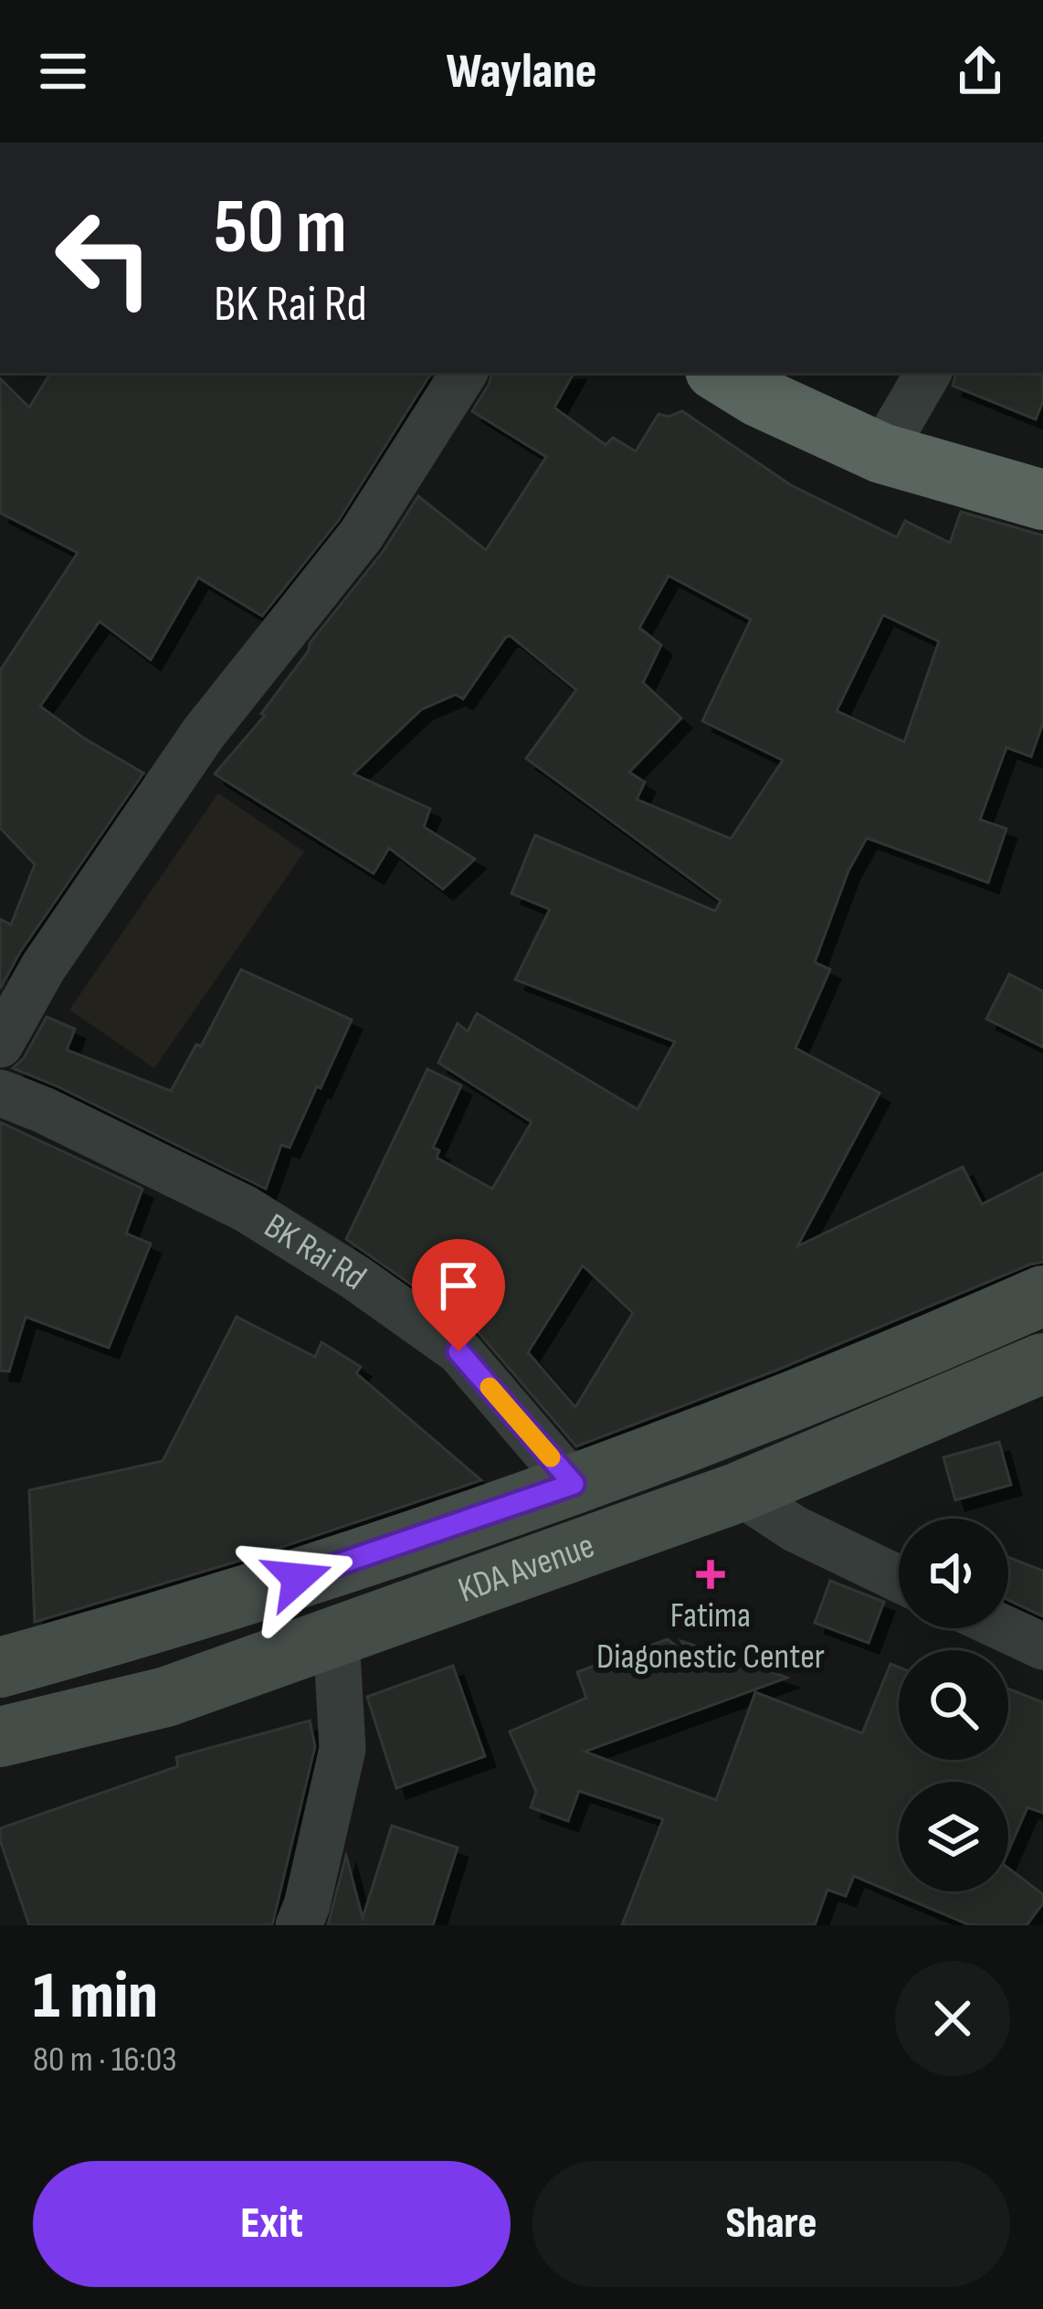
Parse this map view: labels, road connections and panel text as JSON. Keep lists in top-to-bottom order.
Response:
{
  "streets": {
    "main road": ["KDA Avenue"],
    "street": ["BK Rai Rd"]
  },
  "places": {
    "health": ["Fatima Diagonestic Center"]
  },
  "page": {
    "header": "Waylane",
    "turn": ["50 m", "BK Rai Rd"],
    "heading": ["1 min", "80 m · 16:03"],
    "buttons": ["Exit", "Share"]
  }
}
